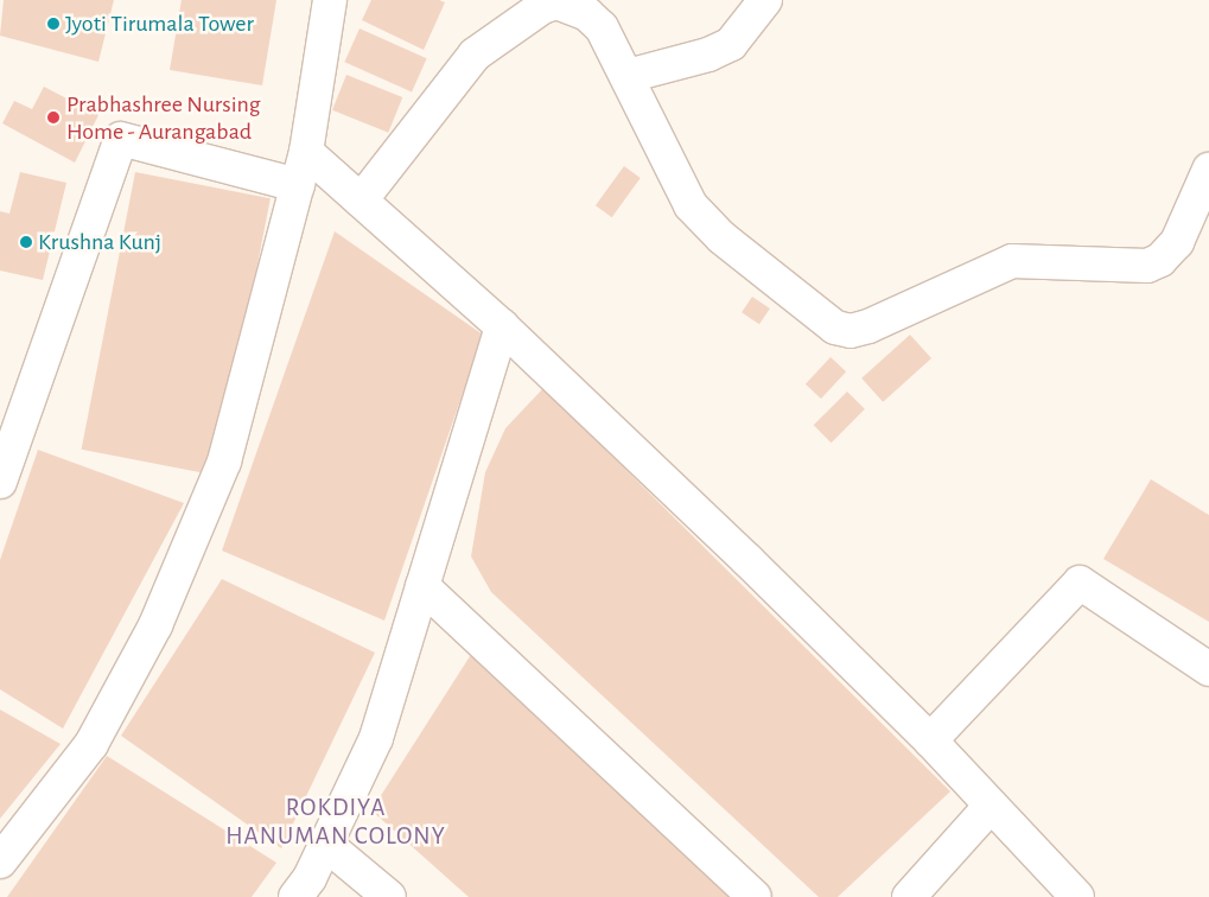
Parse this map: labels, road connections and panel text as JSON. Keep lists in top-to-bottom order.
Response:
{
  "districts": ["ROKDIYA HANUMAN COLONY"],
  "places": ["Jyoti Tirumala Tower", "Prabhashree Nursing Home - Aurangabad", "Krushna Kunj"]
}
